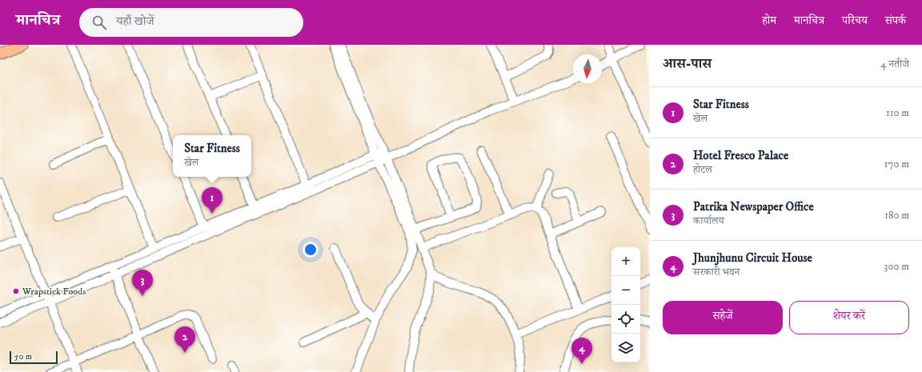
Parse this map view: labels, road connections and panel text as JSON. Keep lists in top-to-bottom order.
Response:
{
  "places": ["Wrapstick Foods"],
  "scale_bar": "50 m",
  "north": "bottom",
  "page": {
    "header": "मानचित्र",
    "search": "यहाँ खोजें",
    "nav": [
      "होम",
      "मानचित्र",
      "परिचय",
      "संपर्क"
    ],
    "heading": ["आस-पास", "4 नतीजे"],
    "list": [
      {
        "mark": "1",
        "name": "Star Fitness",
        "note": "खेल",
        "value": "110 m"
      },
      {
        "mark": "2",
        "name": "Hotel Fresco Palace",
        "note": "होटल",
        "value": "170 m"
      },
      {
        "mark": "3",
        "name": "Patrika Newspaper Office",
        "note": "कार्यालय",
        "value": "180 m"
      },
      {
        "mark": "4",
        "name": "Jhunjhunu Circuit House",
        "note": "सरकारी भवन",
        "value": "300 m"
      }
    ],
    "popup": ["Star Fitness", "खेल"],
    "pins": [
      "1",
      "3",
      "2",
      "4"
    ],
    "map_buttons": ["+", "−"],
    "buttons": ["सहेजें", "शेयर करें"],
    "scale": "50 m"
  }
}
